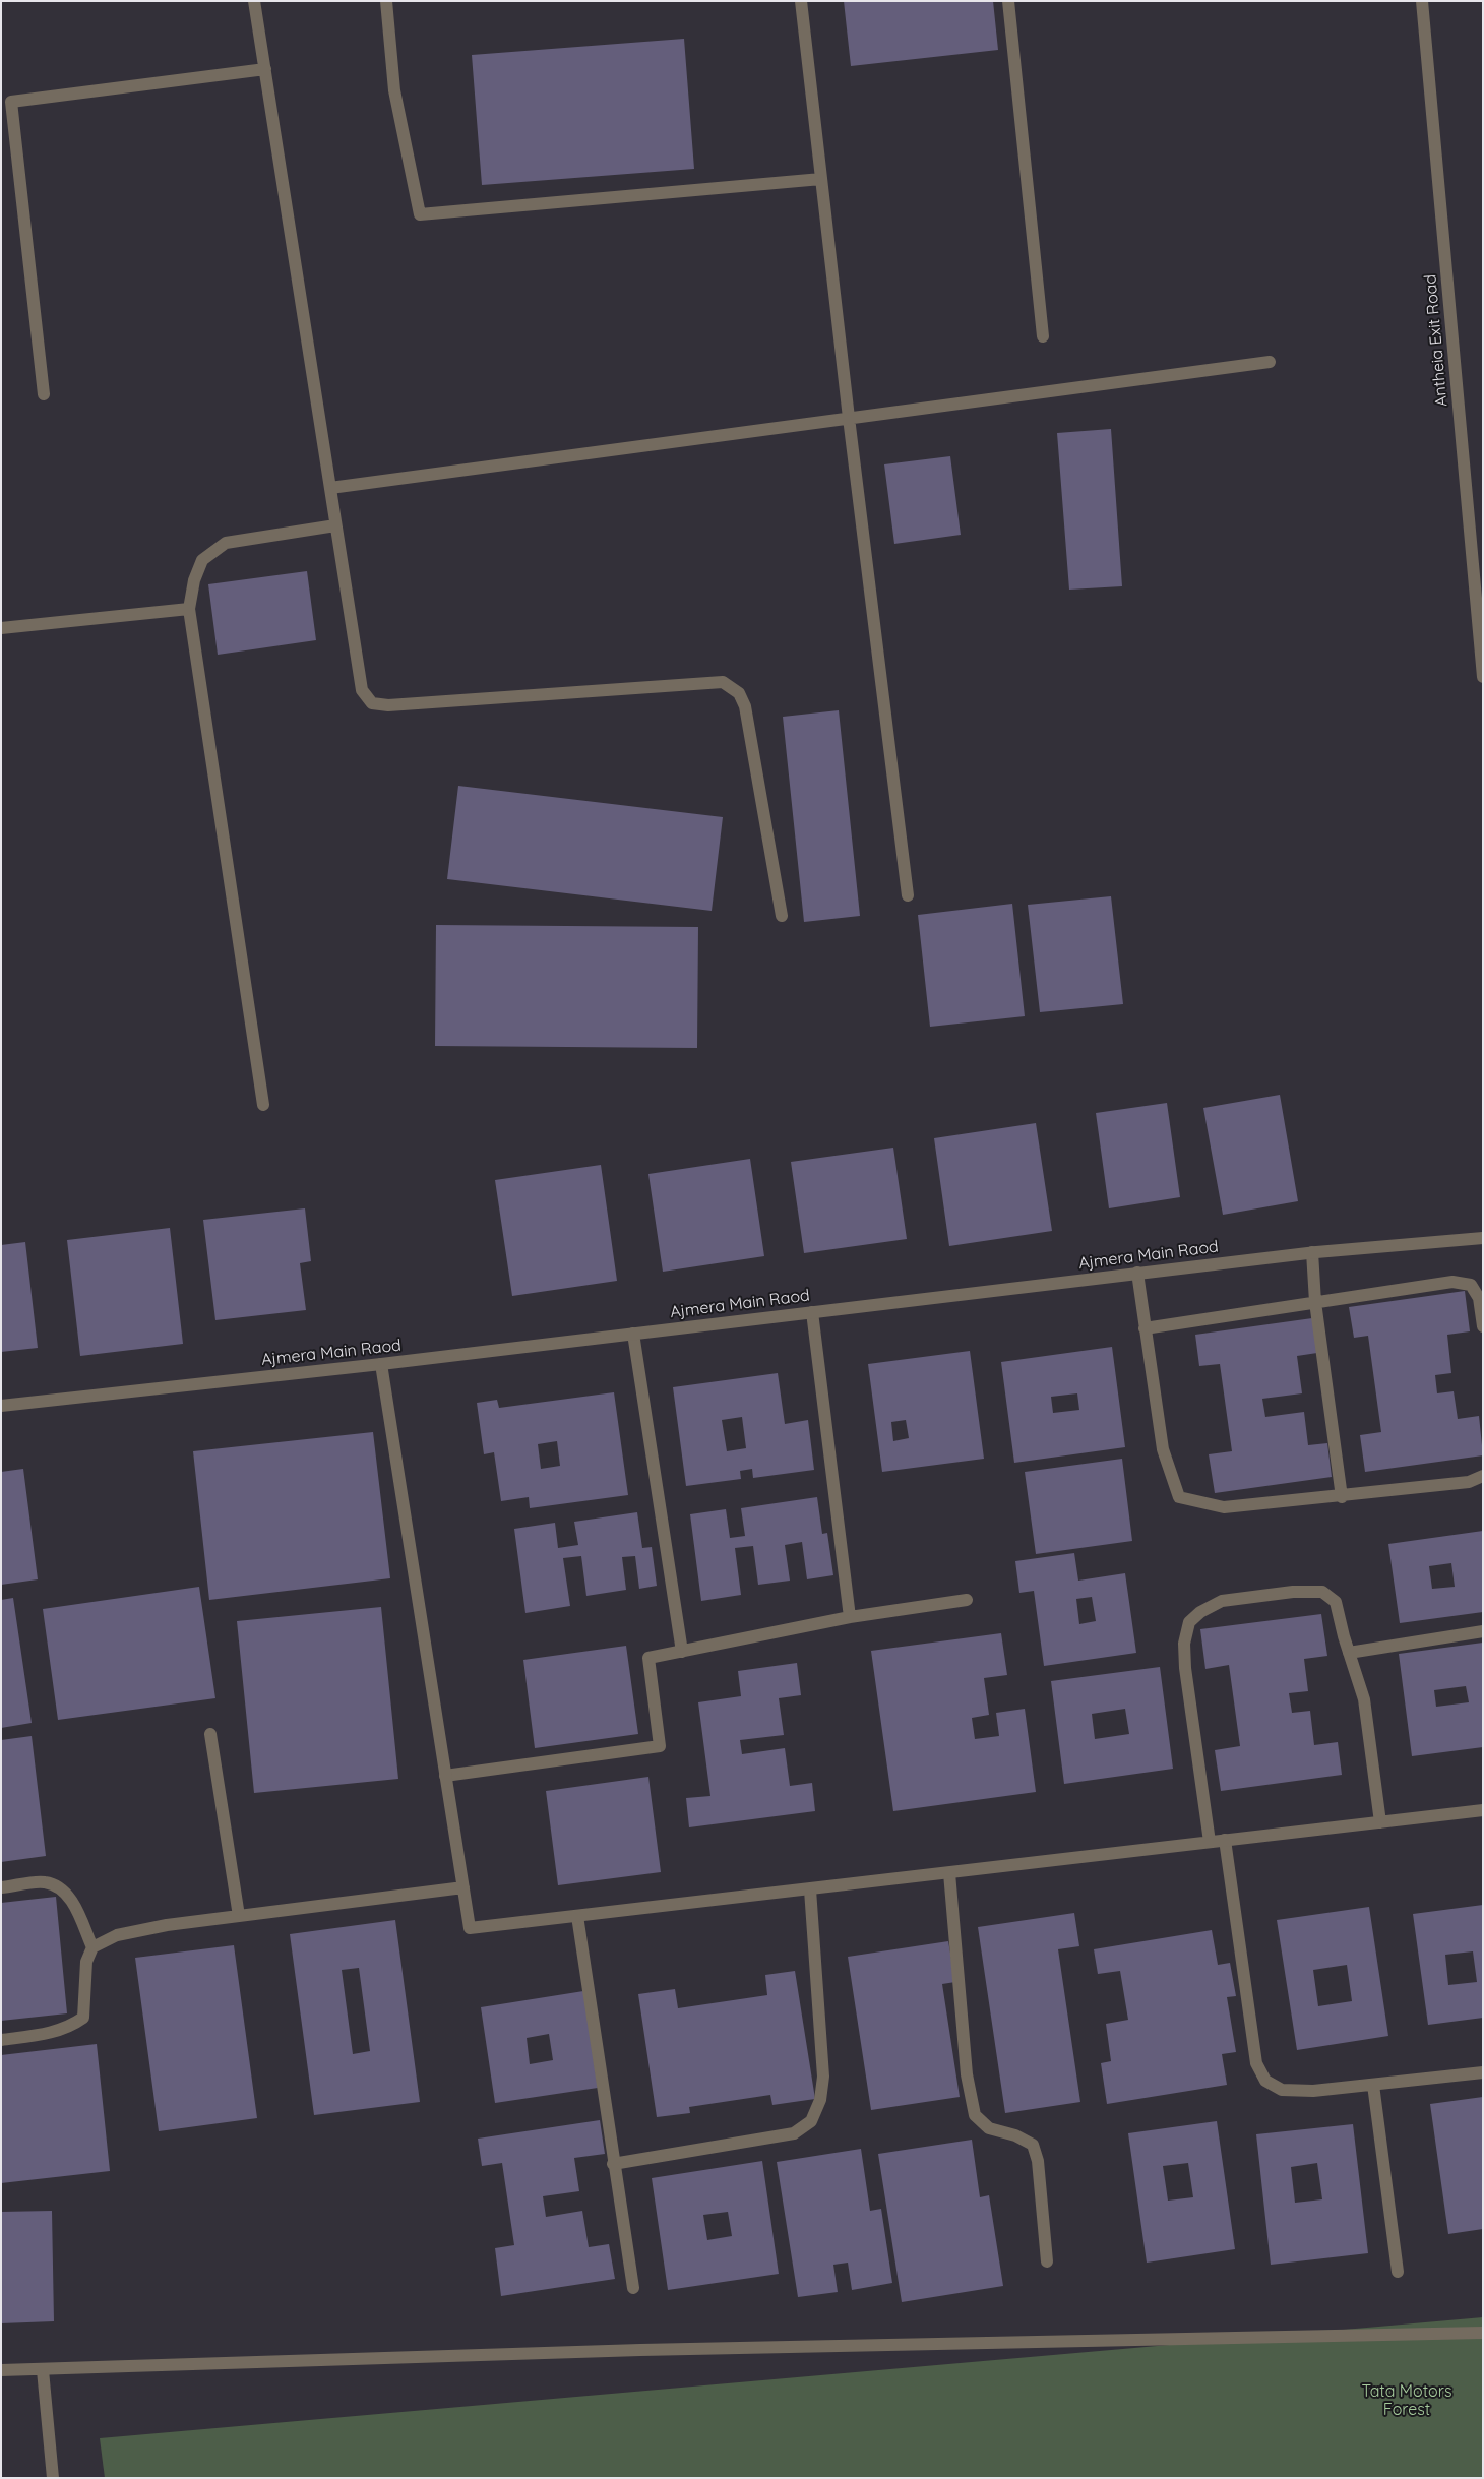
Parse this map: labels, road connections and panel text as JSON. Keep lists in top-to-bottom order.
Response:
{
  "streets": {
    "street": ["Antheia Exit Road", "Ajmera Main Raod"]
  },
  "parks": ["Tata Motors Forest"]
}
